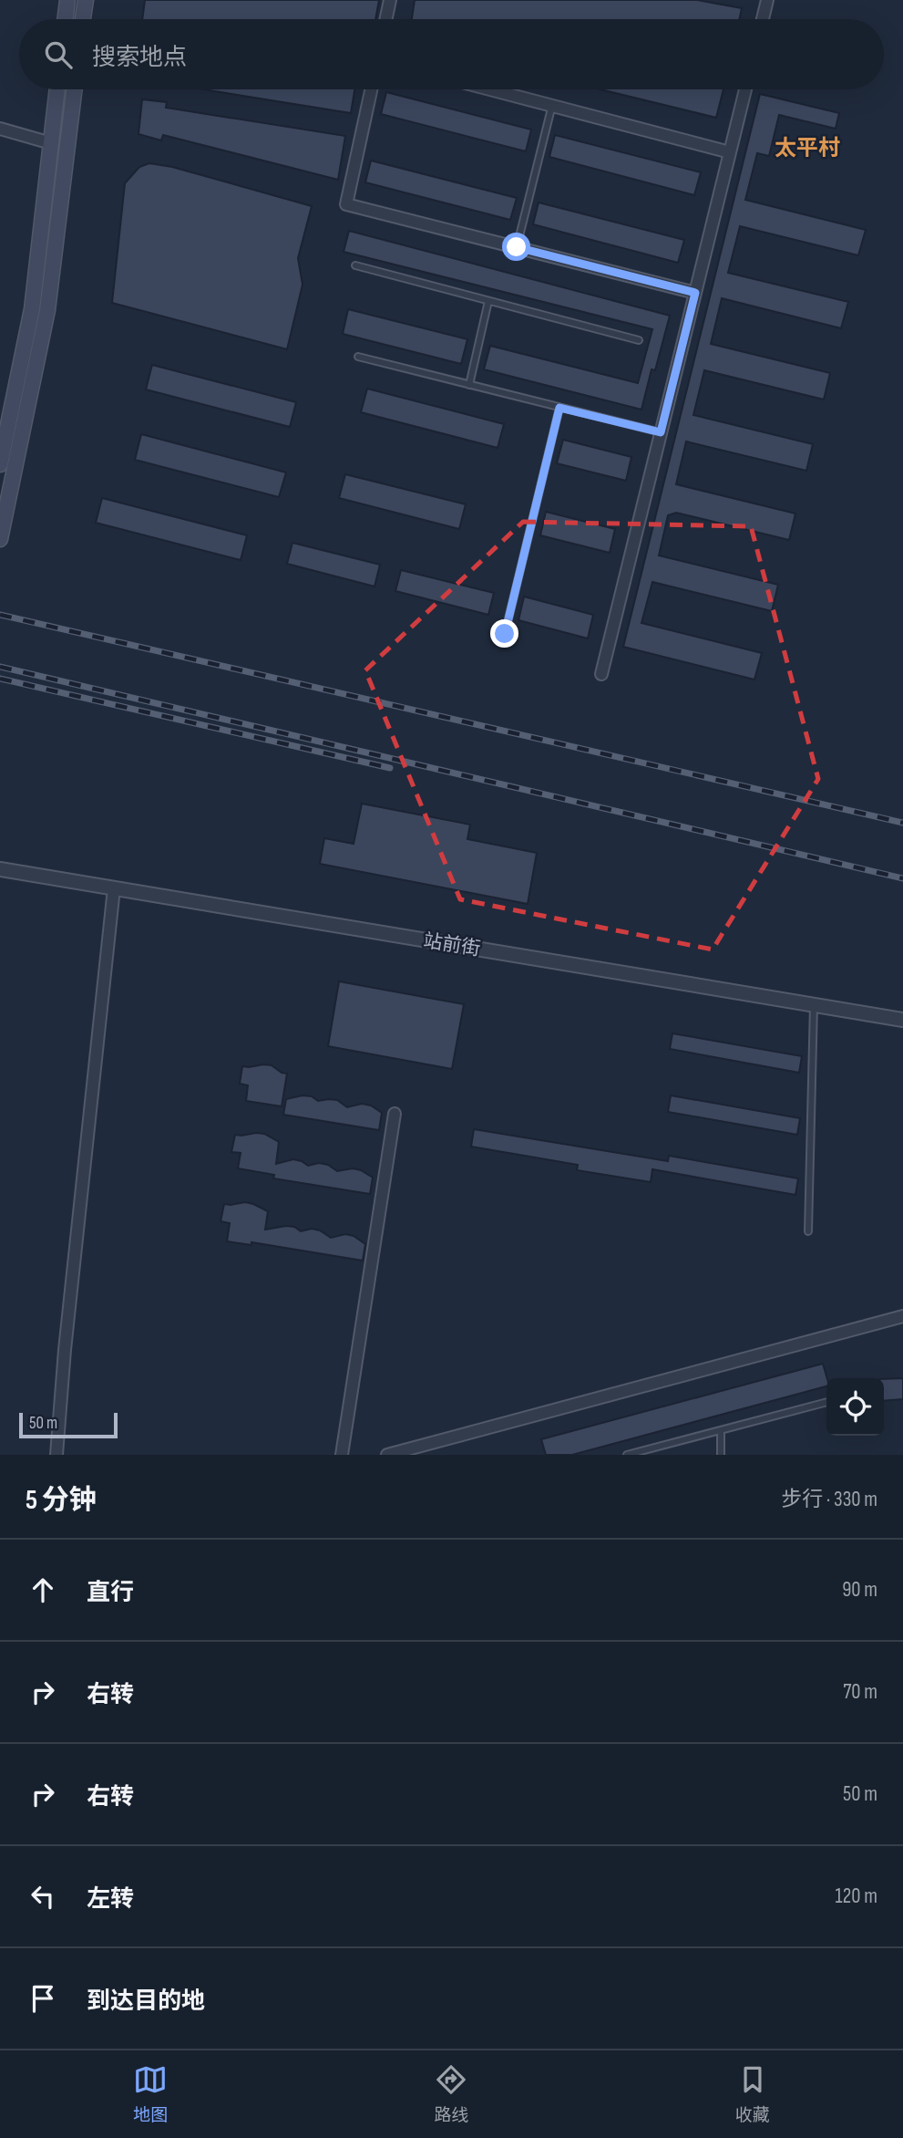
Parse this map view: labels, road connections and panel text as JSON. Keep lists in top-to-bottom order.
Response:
{
  "streets": {
    "street": ["站前街"]
  },
  "districts": ["太平村"],
  "scale_bar": "50 m",
  "page": {
    "search": "搜索地点",
    "scale": "50 m",
    "heading": ["5 分钟", "步行 · 330 m"],
    "list": [
      ["直行", "90 m"],
      ["右转", "70 m"],
      ["右转", "50 m"],
      ["左转", "120 m"],
      "到达目的地"
    ],
    "nav": ["地图", "路线", "收藏"]
  }
}
